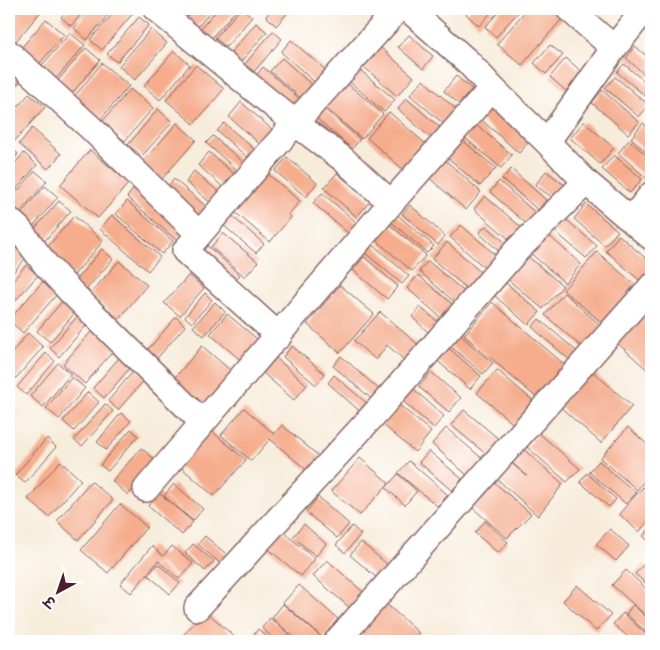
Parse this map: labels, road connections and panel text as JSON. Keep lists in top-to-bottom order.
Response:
{
  "north": "bottom left"
}
